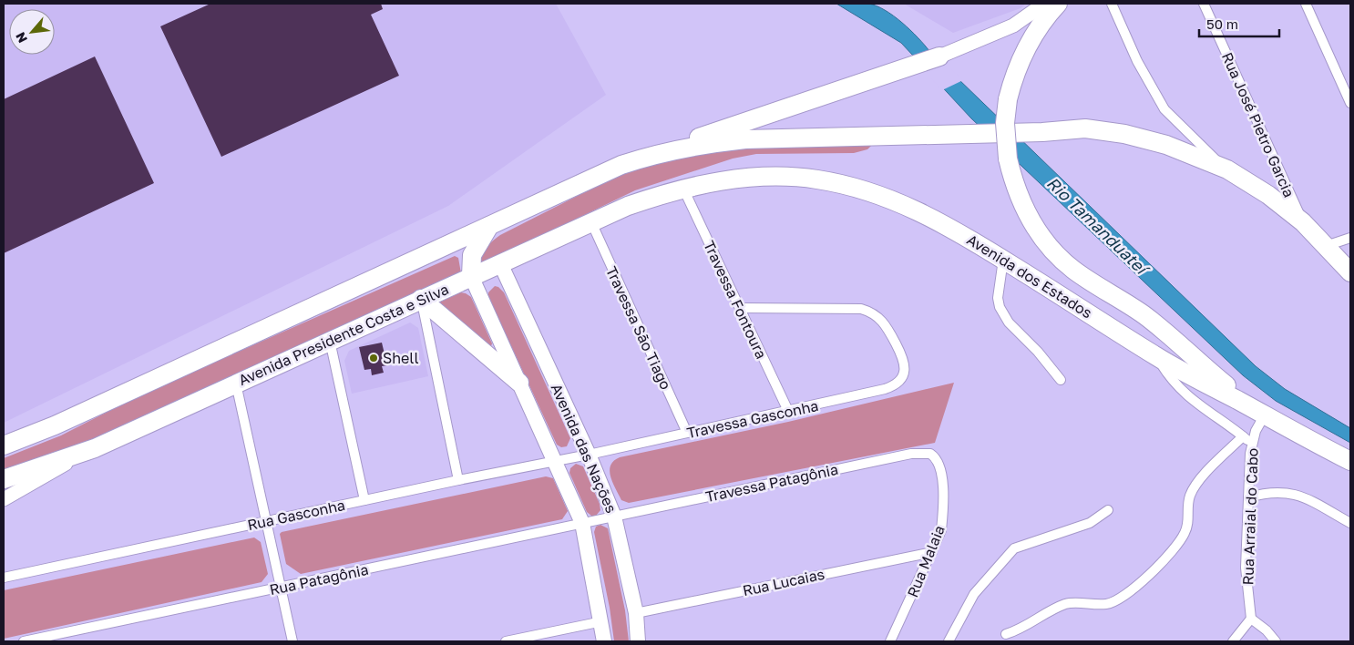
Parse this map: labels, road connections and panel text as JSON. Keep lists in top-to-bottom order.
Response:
{
  "streets": {
    "highway": ["Avenida dos Estados", "Avenida Presidente Costa e Silva"],
    "main road": ["Avenida das Nações"],
    "street": [
      "Rua José Pietro Garcia",
      "Travessa Fontoura",
      "Travessa São Tiago",
      "Travessa Gasconha",
      "Travessa Patagônia",
      "Rua Gasconha",
      "Rua Arraial do Cabo",
      "Rua Malaia",
      "Rua Patagônia",
      "Rua Lucaias"
    ]
  },
  "crossings": [
    ["Avenida dos Estados", "Travessa Fontoura"],
    ["Avenida dos Estados", "Avenida Presidente Costa e Silva"],
    ["Avenida dos Estados", "Rua Arraial do Cabo"],
    ["Travessa Fontoura", "Avenida Presidente Costa e Silva"],
    ["Travessa Fontoura", "Travessa Gasconha"],
    ["Travessa São Tiago", "Avenida Presidente Costa e Silva"],
    ["Travessa São Tiago", "Travessa Gasconha"],
    ["Avenida Presidente Costa e Silva", "Avenida das Nações"],
    ["Travessa Gasconha", "Avenida das Nações"],
    ["Travessa Gasconha", "Rua Gasconha"],
    ["Avenida das Nações", "Travessa Patagônia"],
    ["Avenida das Nações", "Rua Gasconha"],
    ["Avenida das Nações", "Rua Patagônia"],
    ["Avenida das Nações", "Rua Lucaias"],
    ["Travessa Patagônia", "Rua Malaia"],
    ["Travessa Patagônia", "Rua Patagônia"],
    ["Rua Malaia", "Rua Lucaias"]
  ],
  "water": ["Rio Tamanduateí"],
  "places": ["Shell"],
  "scale_bar": "50 m",
  "north": "bottom left"
}
